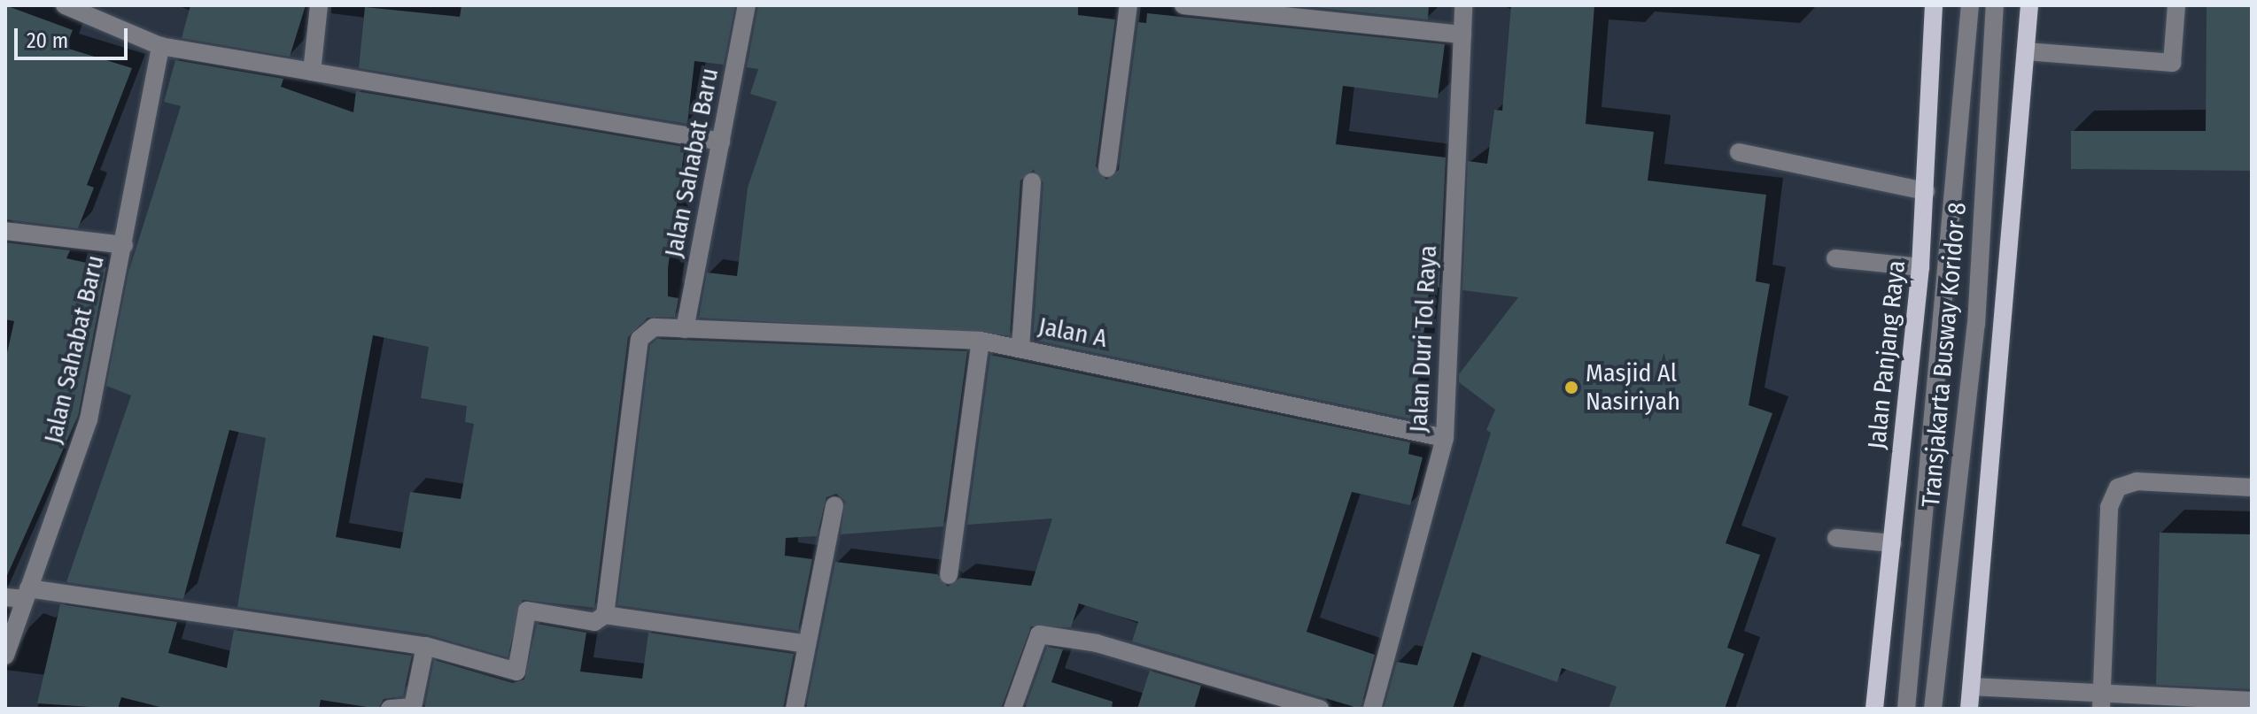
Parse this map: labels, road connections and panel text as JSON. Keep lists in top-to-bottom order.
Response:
{
  "streets": {
    "main road": ["Jalan Panjang Raya"],
    "street": [
      "Jalan Sahabat Baru",
      "Jalan A",
      "Jalan Duri Tol Raya",
      "Transjakarta Busway Koridor 8"
    ]
  },
  "crossings": [
    ["Jalan Sahabat Baru", "Jalan A"],
    ["Jalan A", "Jalan Duri Tol Raya"]
  ],
  "places": ["Masjid Al Nasiriyah"],
  "scale_bar": "20 m"
}
